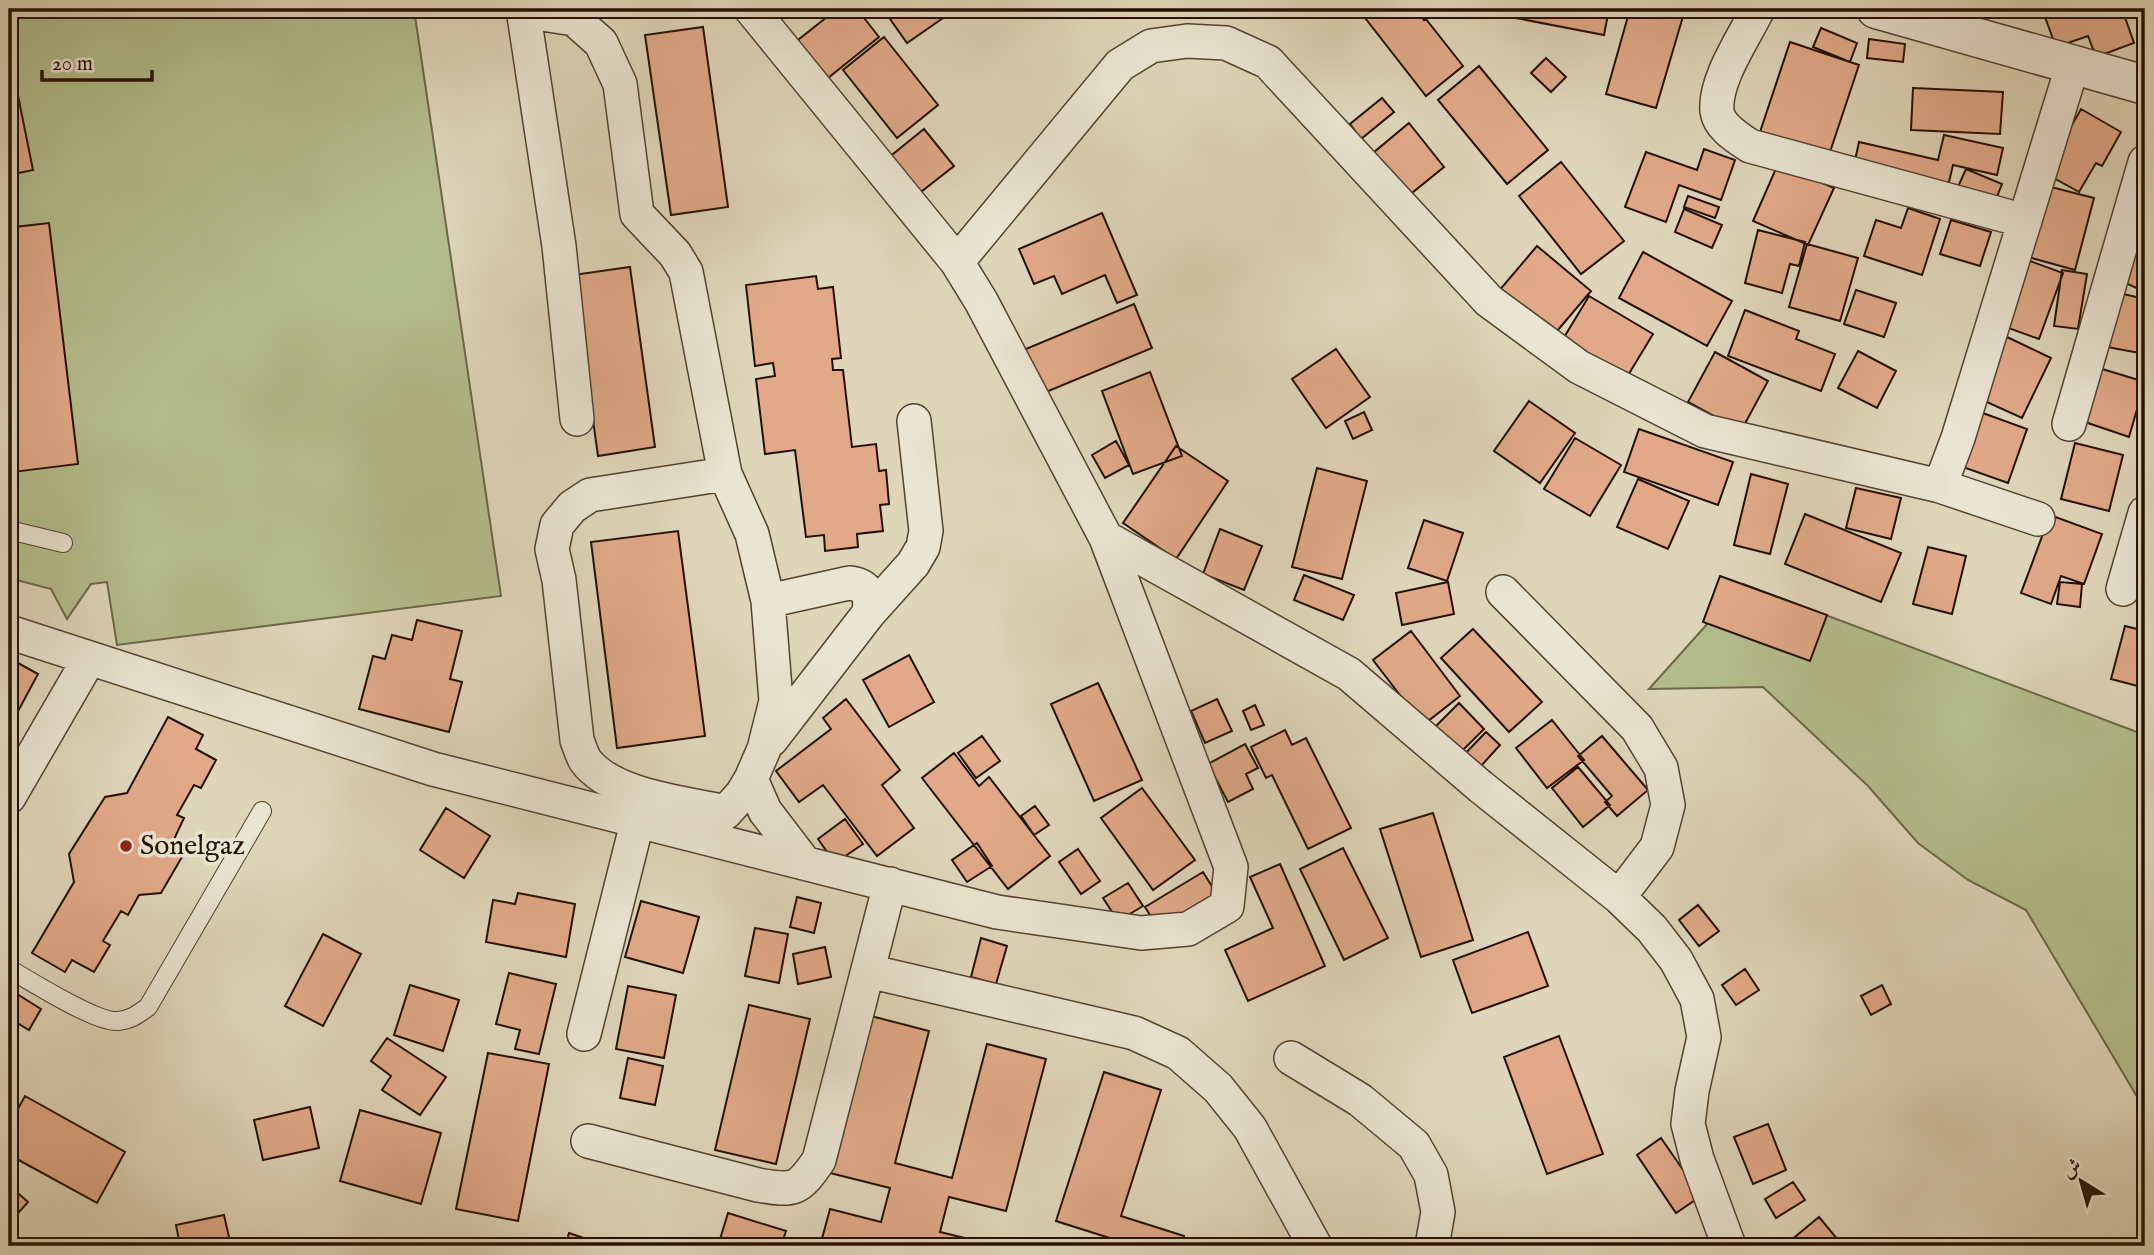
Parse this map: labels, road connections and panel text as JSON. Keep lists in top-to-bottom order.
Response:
{
  "places": ["Sonelgaz"],
  "scale_bar": "20 m",
  "north": "top left"
}
